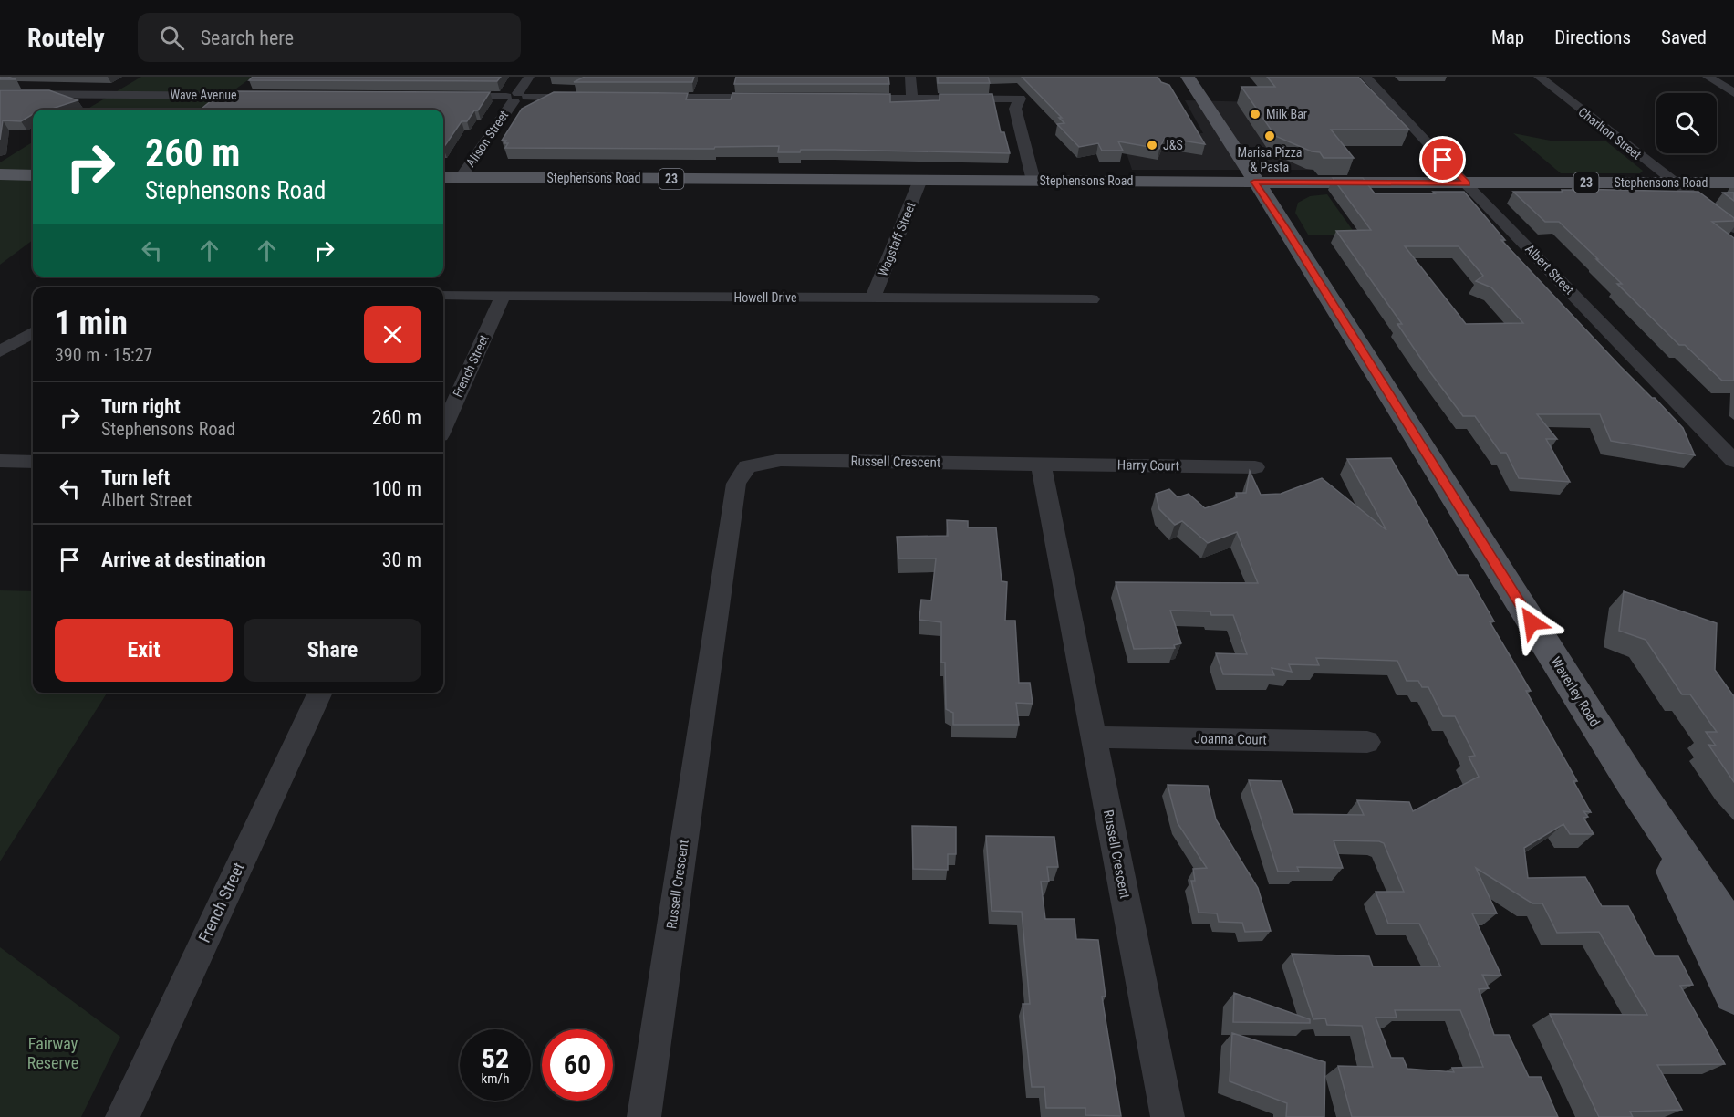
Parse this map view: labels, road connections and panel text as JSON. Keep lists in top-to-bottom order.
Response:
{
  "streets": {
    "main road": ["Stephensons Road", "23", "Waverley Road"],
    "street": [
      "Wave Avenue",
      "Charlton Street",
      "Alison Street",
      "Wagstaff Street",
      "Albert Street",
      "Howell Drive",
      "French Street",
      "Russell Crescent",
      "Harry Court",
      "Joanna Court"
    ]
  },
  "crossings": [
    ["Charlton Street", "Stephensons Road"],
    ["Alison Street", "Stephensons Road"],
    ["Stephensons Road", "Wagstaff Street"],
    ["Stephensons Road", "Albert Street"],
    ["Stephensons Road", "Waverley Road"],
    ["Wagstaff Street", "Howell Drive"],
    ["Howell Drive", "French Street"],
    ["Russell Crescent", "Harry Court"],
    ["Russell Crescent", "Joanna Court"]
  ],
  "parks": ["Fairway Reserve"],
  "places": ["Milk Bar", "Marisa Pizza & Pasta", "J&S"],
  "page": {
    "header": "Routely",
    "search": "Search here",
    "nav": ["Map", "Directions", "Saved"],
    "turn": ["260 m", "Stephensons Road"],
    "heading": ["1 min", "390 m · 15:27"],
    "list": [
      {
        "name": "Turn right",
        "note": "Stephensons Road",
        "value": "260 m"
      },
      {
        "name": "Turn left",
        "note": "Albert Street",
        "value": "100 m"
      },
      {
        "name": "Arrive at destination",
        "value": "30 m"
      }
    ],
    "buttons": ["Exit", "Share"],
    "speed": "52 km/h",
    "limit": "60"
  }
}
